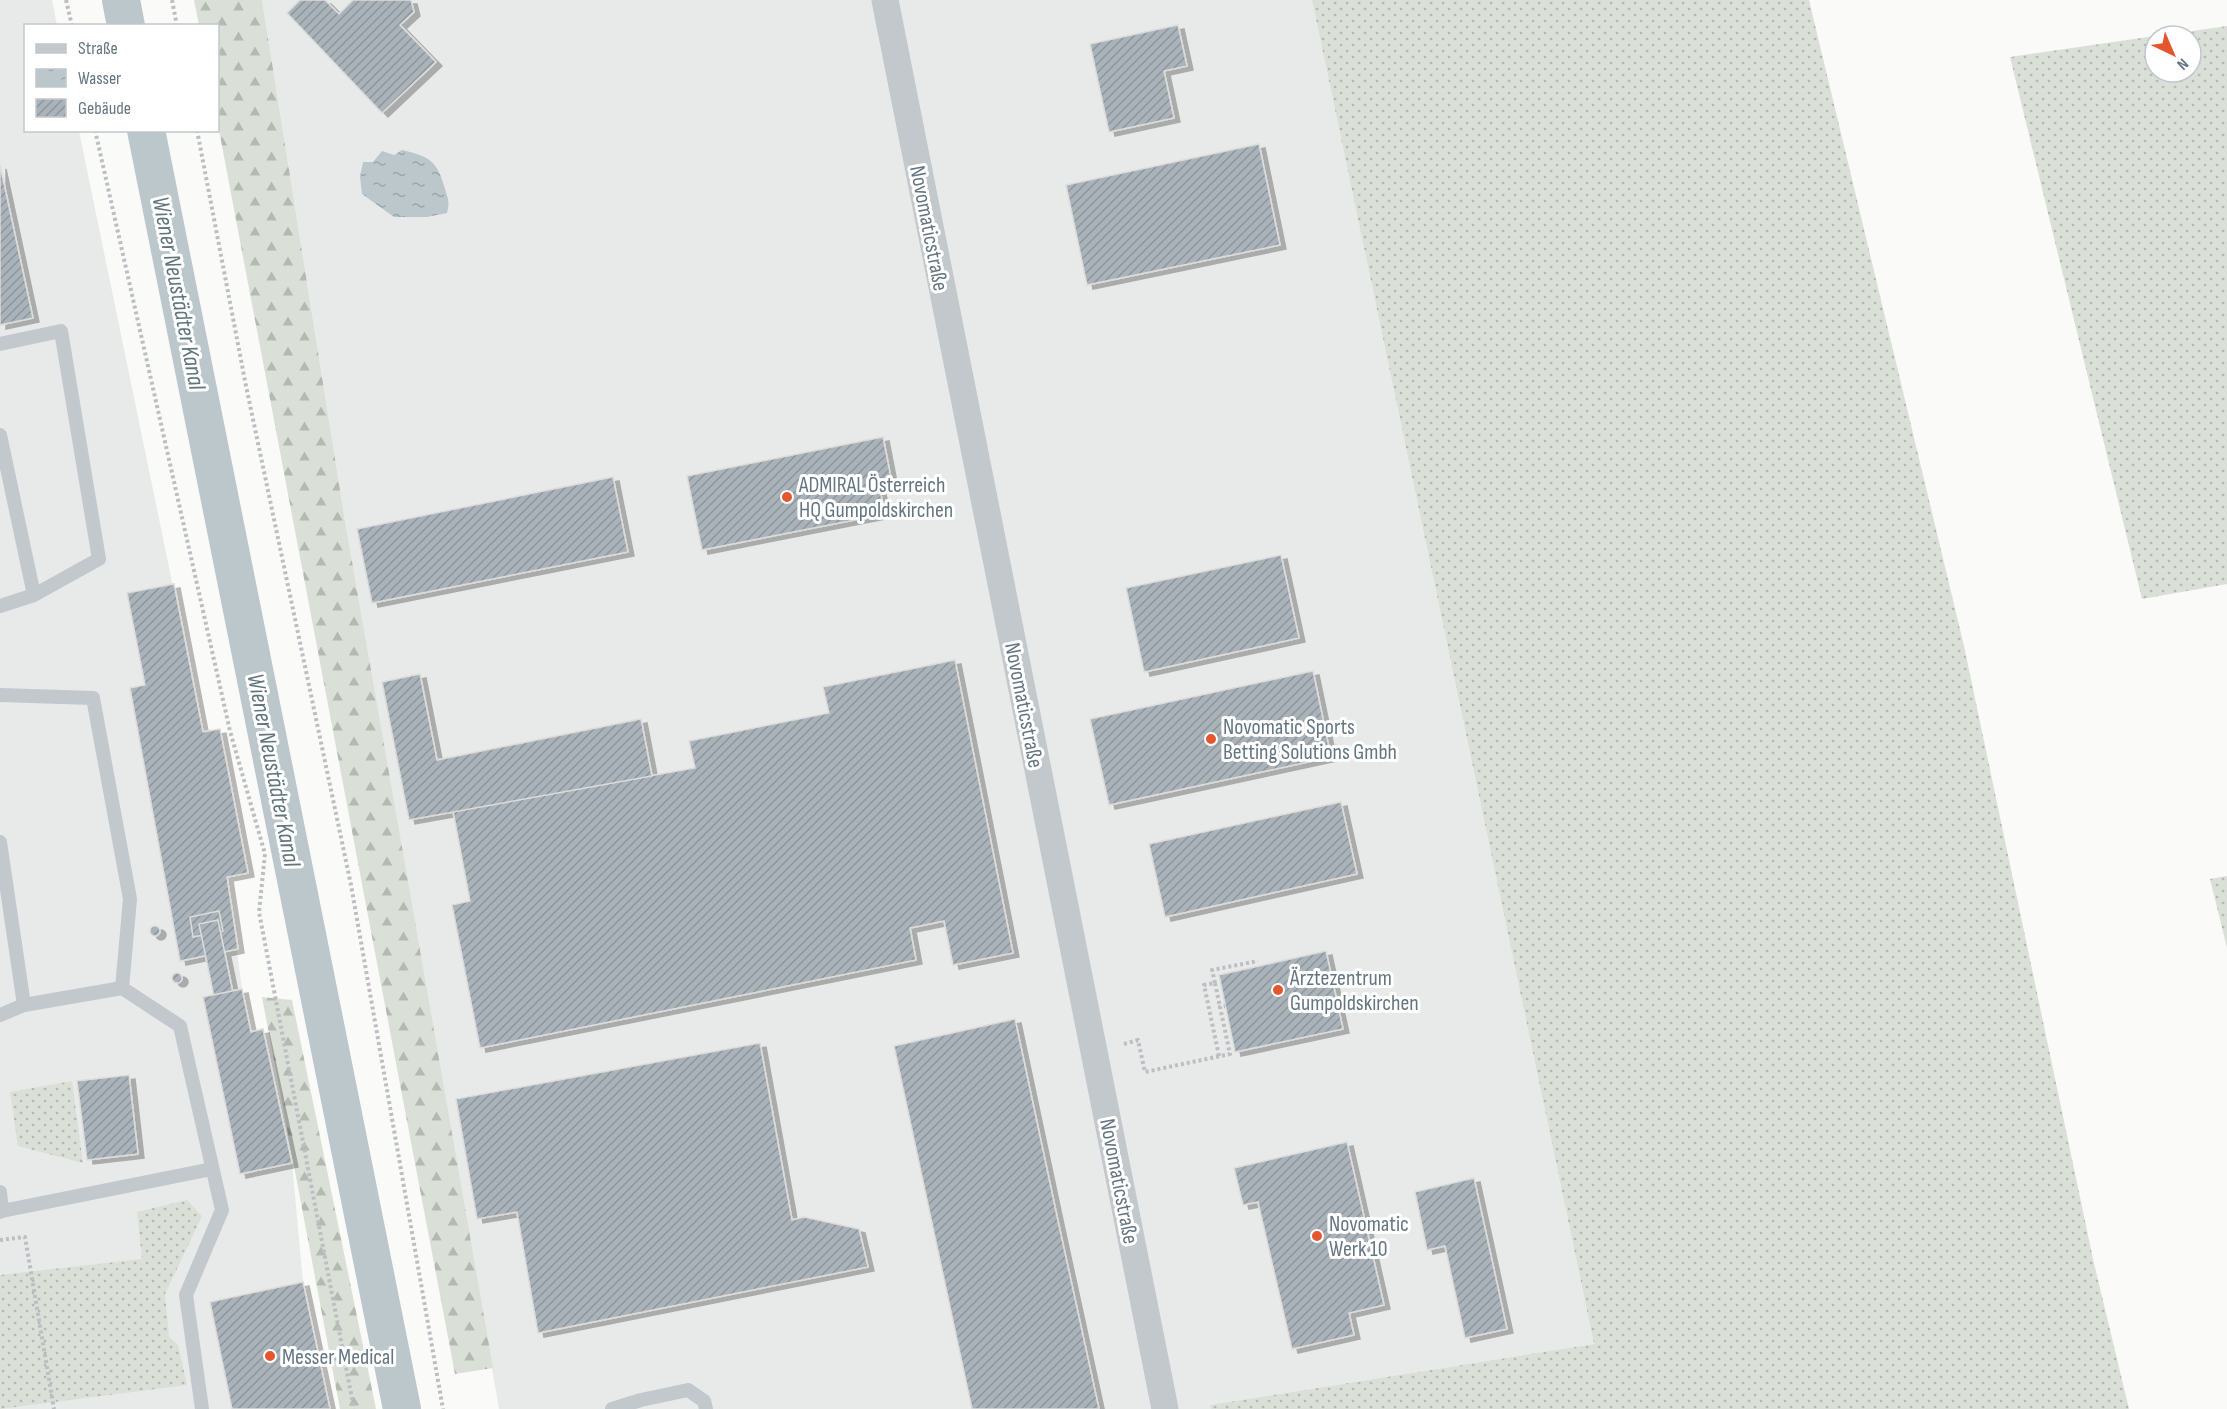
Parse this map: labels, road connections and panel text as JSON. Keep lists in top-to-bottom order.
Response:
{
  "streets": {
    "street": ["Novomaticstraße"]
  },
  "water": ["Wiener Neustädter Kanal"],
  "places": [
    "ADMIRAL Österreich HQ Gumpoldskirchen",
    "Novomatic Sports Betting Solutions Gmbh",
    "Ärztezentrum Gumpoldskirchen",
    "Novomatic Werk 10",
    "Messer Medical"
  ],
  "legend": ["Straße", "Wasser", "Gebäude"],
  "north": "bottom right"
}
